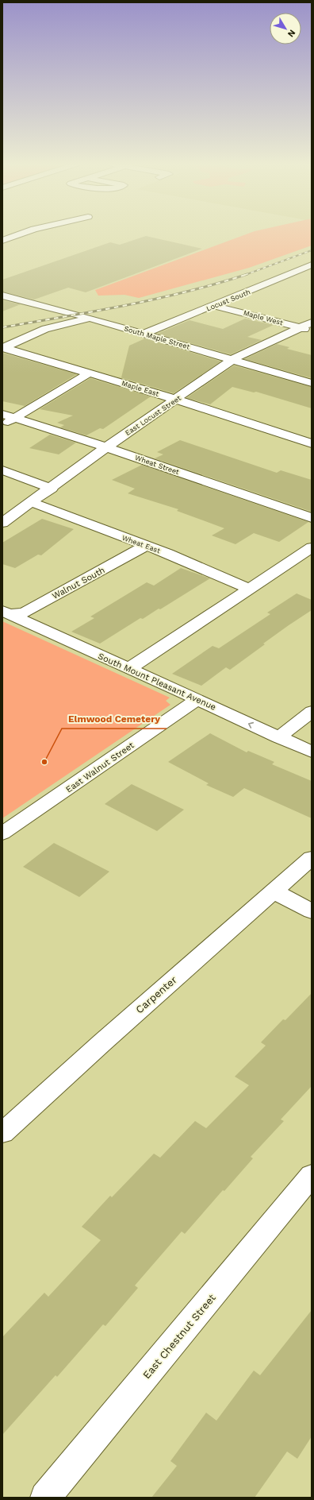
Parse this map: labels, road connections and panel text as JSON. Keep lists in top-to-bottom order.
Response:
{
  "streets": {
    "street": [
      "Locust South",
      "Maple West",
      "South Maple Street",
      "Maple East",
      "East Locust Street",
      "Wheat Street",
      "Wheat East",
      "Walnut South",
      "South Mount Pleasant Avenue",
      "East Walnut Street",
      "Carpenter",
      "East Chestnut Street"
    ]
  },
  "crossings": [
    ["Locust South", "Maple West"],
    ["Locust South", "South Maple Street"],
    ["Maple West", "East Locust Street"],
    ["South Maple Street", "East Locust Street"],
    ["Maple East", "East Locust Street"],
    ["East Locust Street", "Wheat Street"],
    ["East Locust Street", "Wheat East"],
    ["Wheat East", "Walnut South"],
    ["Walnut South", "South Mount Pleasant Avenue"],
    ["South Mount Pleasant Avenue", "East Walnut Street"]
  ],
  "places": ["Elmwood Cemetery"],
  "north": "bottom right"
}
